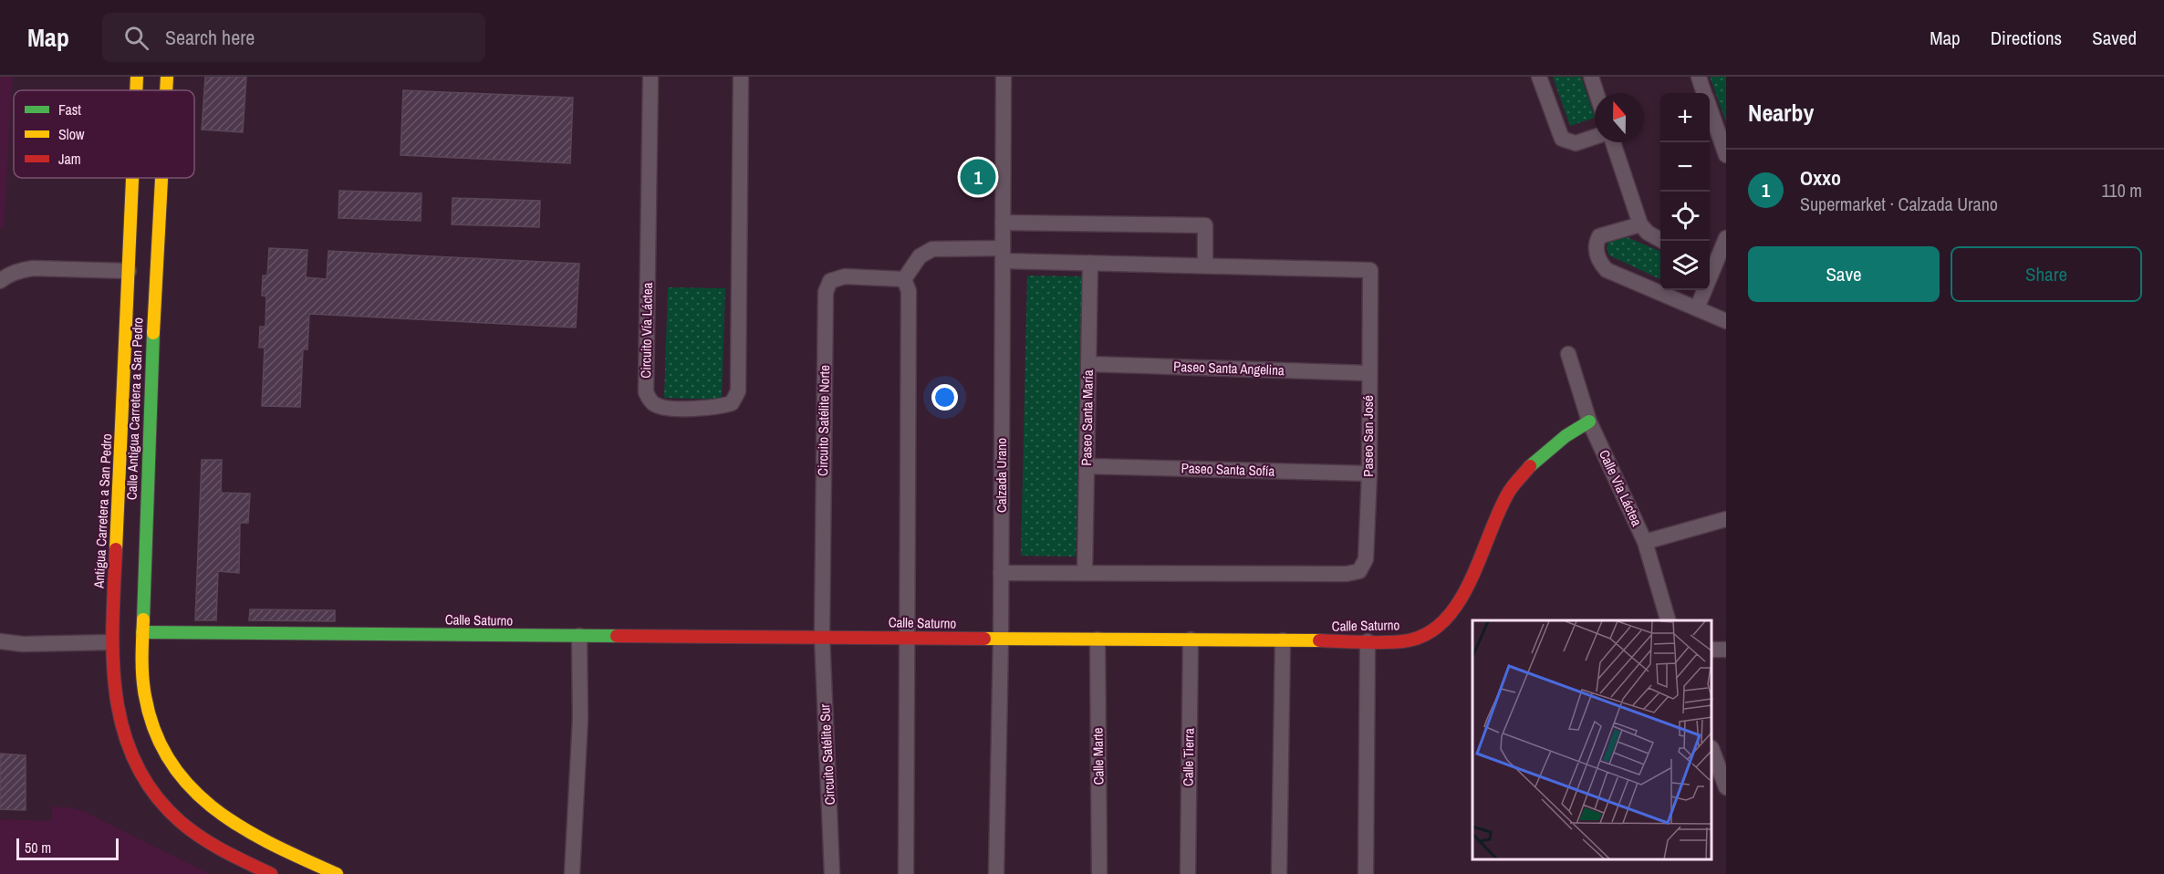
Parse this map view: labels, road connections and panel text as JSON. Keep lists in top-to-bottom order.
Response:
{
  "streets": {
    "main road": ["Calle Antigua Carretera a San Pedro", "Antigua Carretera a San Pedro", "Calle Saturno"],
    "street": [
      "Circuito Vía Láctea",
      "Paseo Santa Angelina",
      "Paseo Santa María",
      "Circuito Satélite Norte",
      "Paseo San José",
      "Paseo Santa Sofía",
      "Calzada Urano",
      "Calle Vía Láctea",
      "Circuito Satélite Sur",
      "Calle Marte",
      "Calle Tierra"
    ]
  },
  "crossings": [
    ["Paseo Santa Angelina", "Paseo Santa María"],
    ["Paseo Santa Angelina", "Paseo San José"],
    ["Calle Antigua Carretera a San Pedro", "Calle Saturno"],
    ["Paseo Santa María", "Paseo San José"],
    ["Paseo Santa María", "Paseo Santa Sofía"],
    ["Circuito Satélite Norte", "Calle Saturno"],
    ["Circuito Satélite Norte", "Circuito Satélite Sur"],
    ["Paseo San José", "Paseo Santa Sofía"],
    ["Paseo San José", "Calzada Urano"],
    ["Calzada Urano", "Calle Saturno"],
    ["Calle Vía Láctea", "Calle Saturno"],
    ["Calle Saturno", "Circuito Satélite Sur"],
    ["Calle Saturno", "Calle Marte"],
    ["Calle Saturno", "Calle Tierra"]
  ],
  "legend": ["Fast", "Slow", "Jam"],
  "scale_bar": "50 m",
  "north": "top",
  "page": {
    "header": "Map",
    "search": "Search here",
    "nav": ["Map", "Directions", "Saved"],
    "heading": "Nearby",
    "map_buttons": ["+", "−"],
    "list": [
      {
        "mark": "1",
        "name": "Oxxo",
        "note": "Supermarket · Calzada Urano",
        "value": "110 m"
      }
    ],
    "pins": "1",
    "buttons": ["Save", "Share"],
    "scale": "50 m"
  }
}
